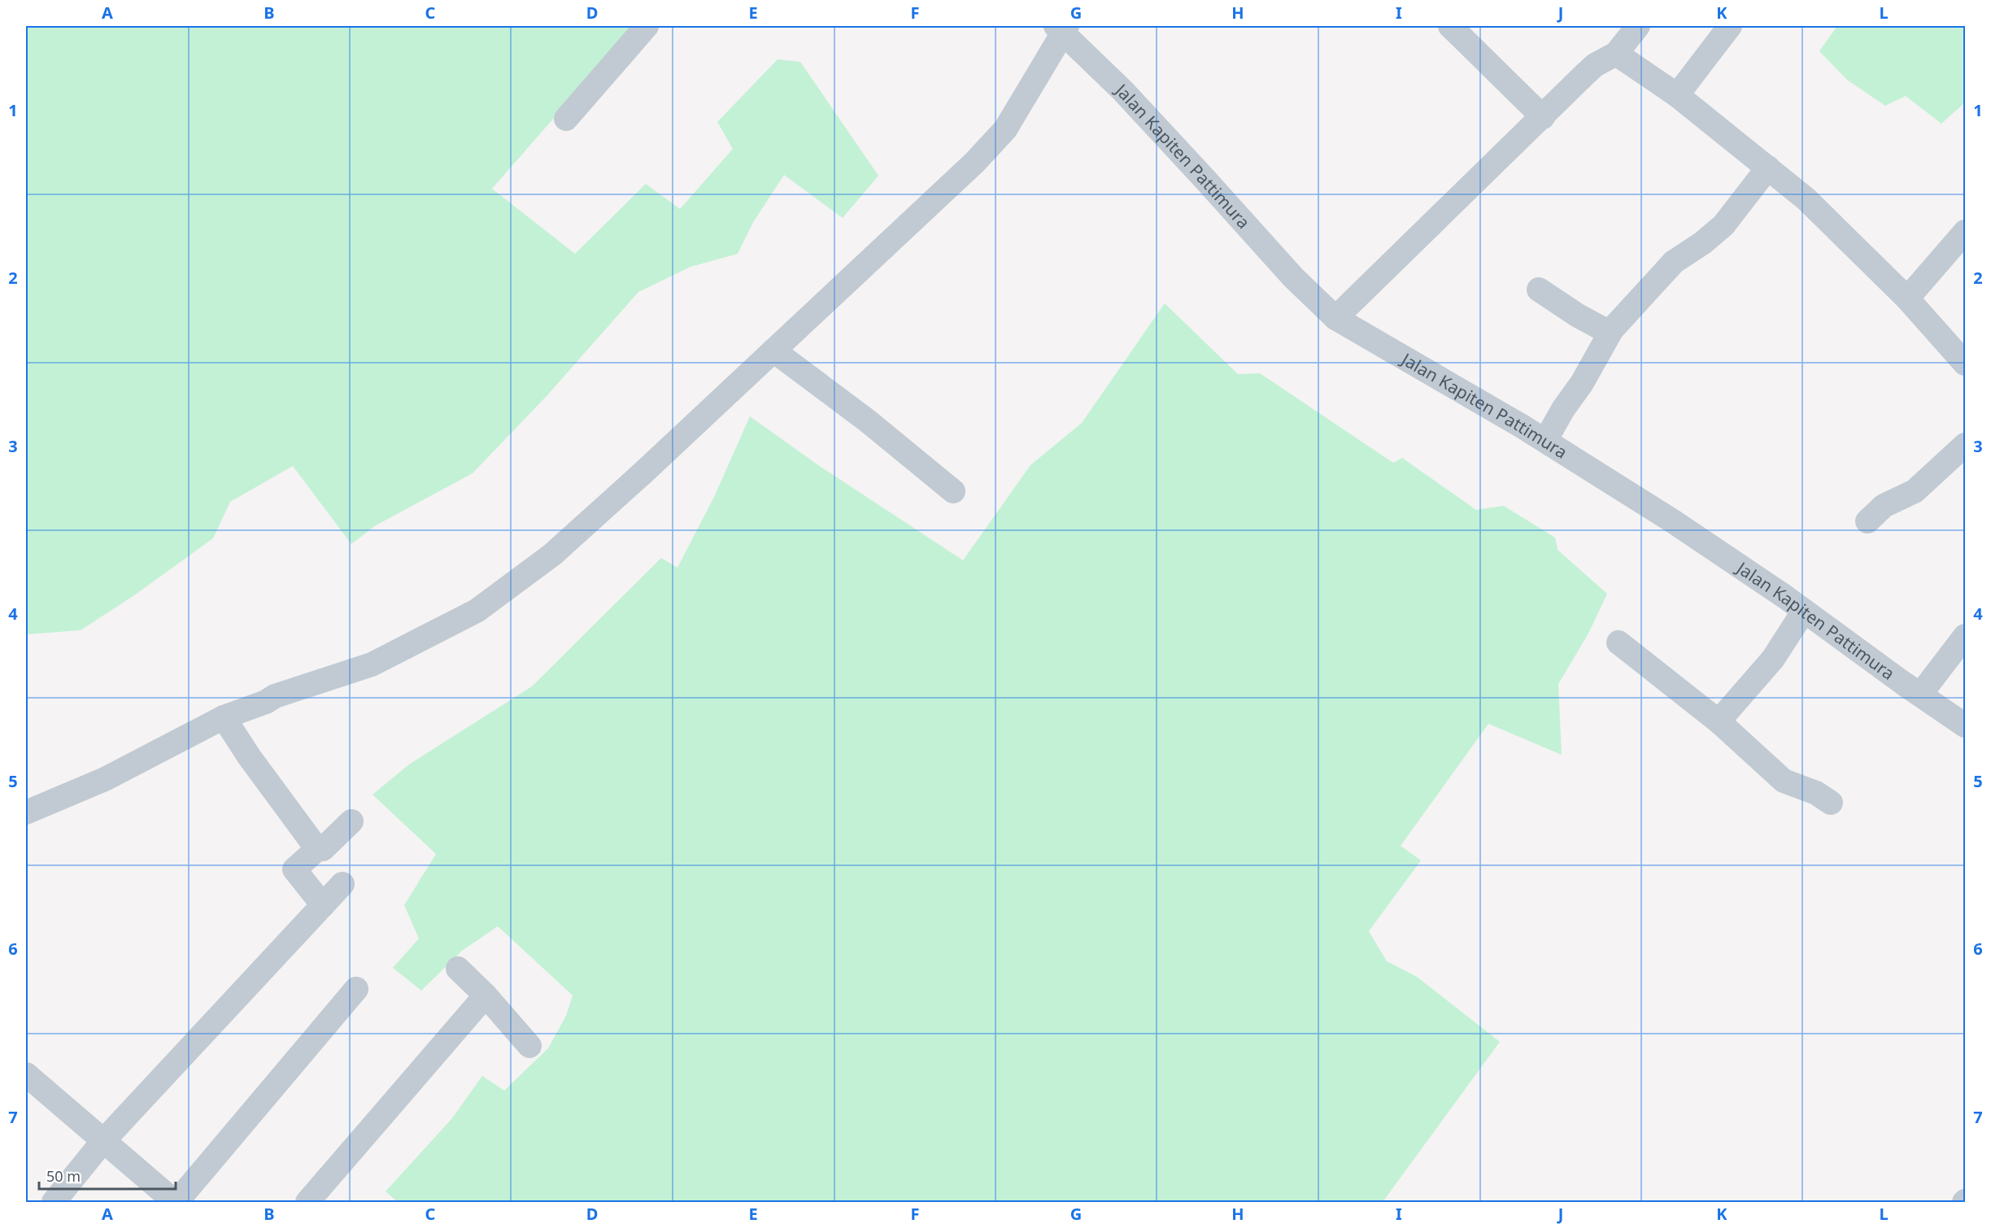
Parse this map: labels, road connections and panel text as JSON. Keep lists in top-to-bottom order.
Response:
{
  "streets": {
    "street": ["Jalan Kapiten Pattimura"]
  },
  "scale_bar": "50 m",
  "grid": {
    "columns": [
      "A",
      "B",
      "C",
      "D",
      "E",
      "F",
      "G",
      "H",
      "I",
      "J",
      "K",
      "L"
    ],
    "rows": [
      "1",
      "2",
      "3",
      "4",
      "5",
      "6",
      "7"
    ]
  }
}
